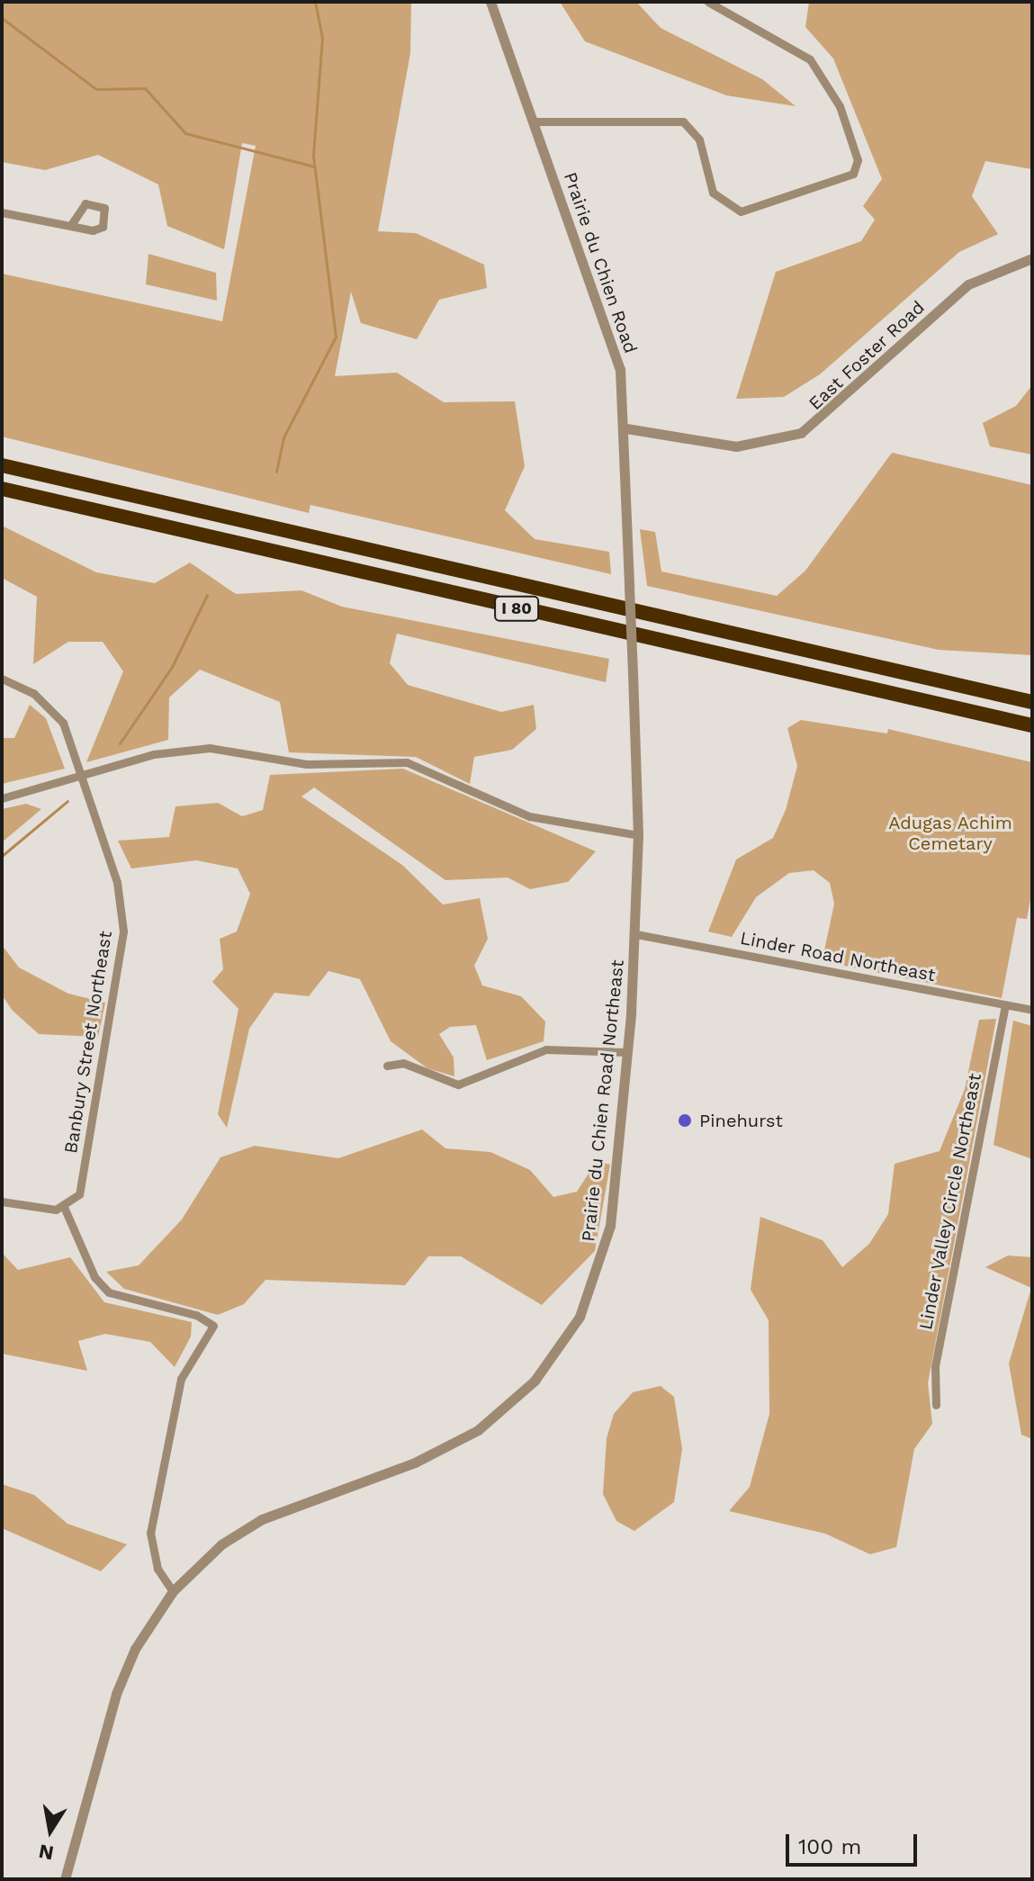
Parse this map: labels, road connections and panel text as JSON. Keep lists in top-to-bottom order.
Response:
{
  "streets": {
    "highway": ["I 80"],
    "street": [
      "Prairie du Chien Road",
      "East Foster Road",
      "Linder Road Northeast",
      "Banbury Street Northeast",
      "Prairie du Chien Road Northeast",
      "Linder Valley Circle Northeast"
    ]
  },
  "crossings": [
    ["Prairie du Chien Road", "East Foster Road"],
    ["Prairie du Chien Road", "Prairie du Chien Road Northeast"],
    ["Linder Road Northeast", "Prairie du Chien Road Northeast"],
    ["Linder Road Northeast", "Linder Valley Circle Northeast"]
  ],
  "parks": ["Adugas Achim Cemetary"],
  "places": ["Pinehurst"],
  "scale_bar": "100 m",
  "north": "bottom"
}
